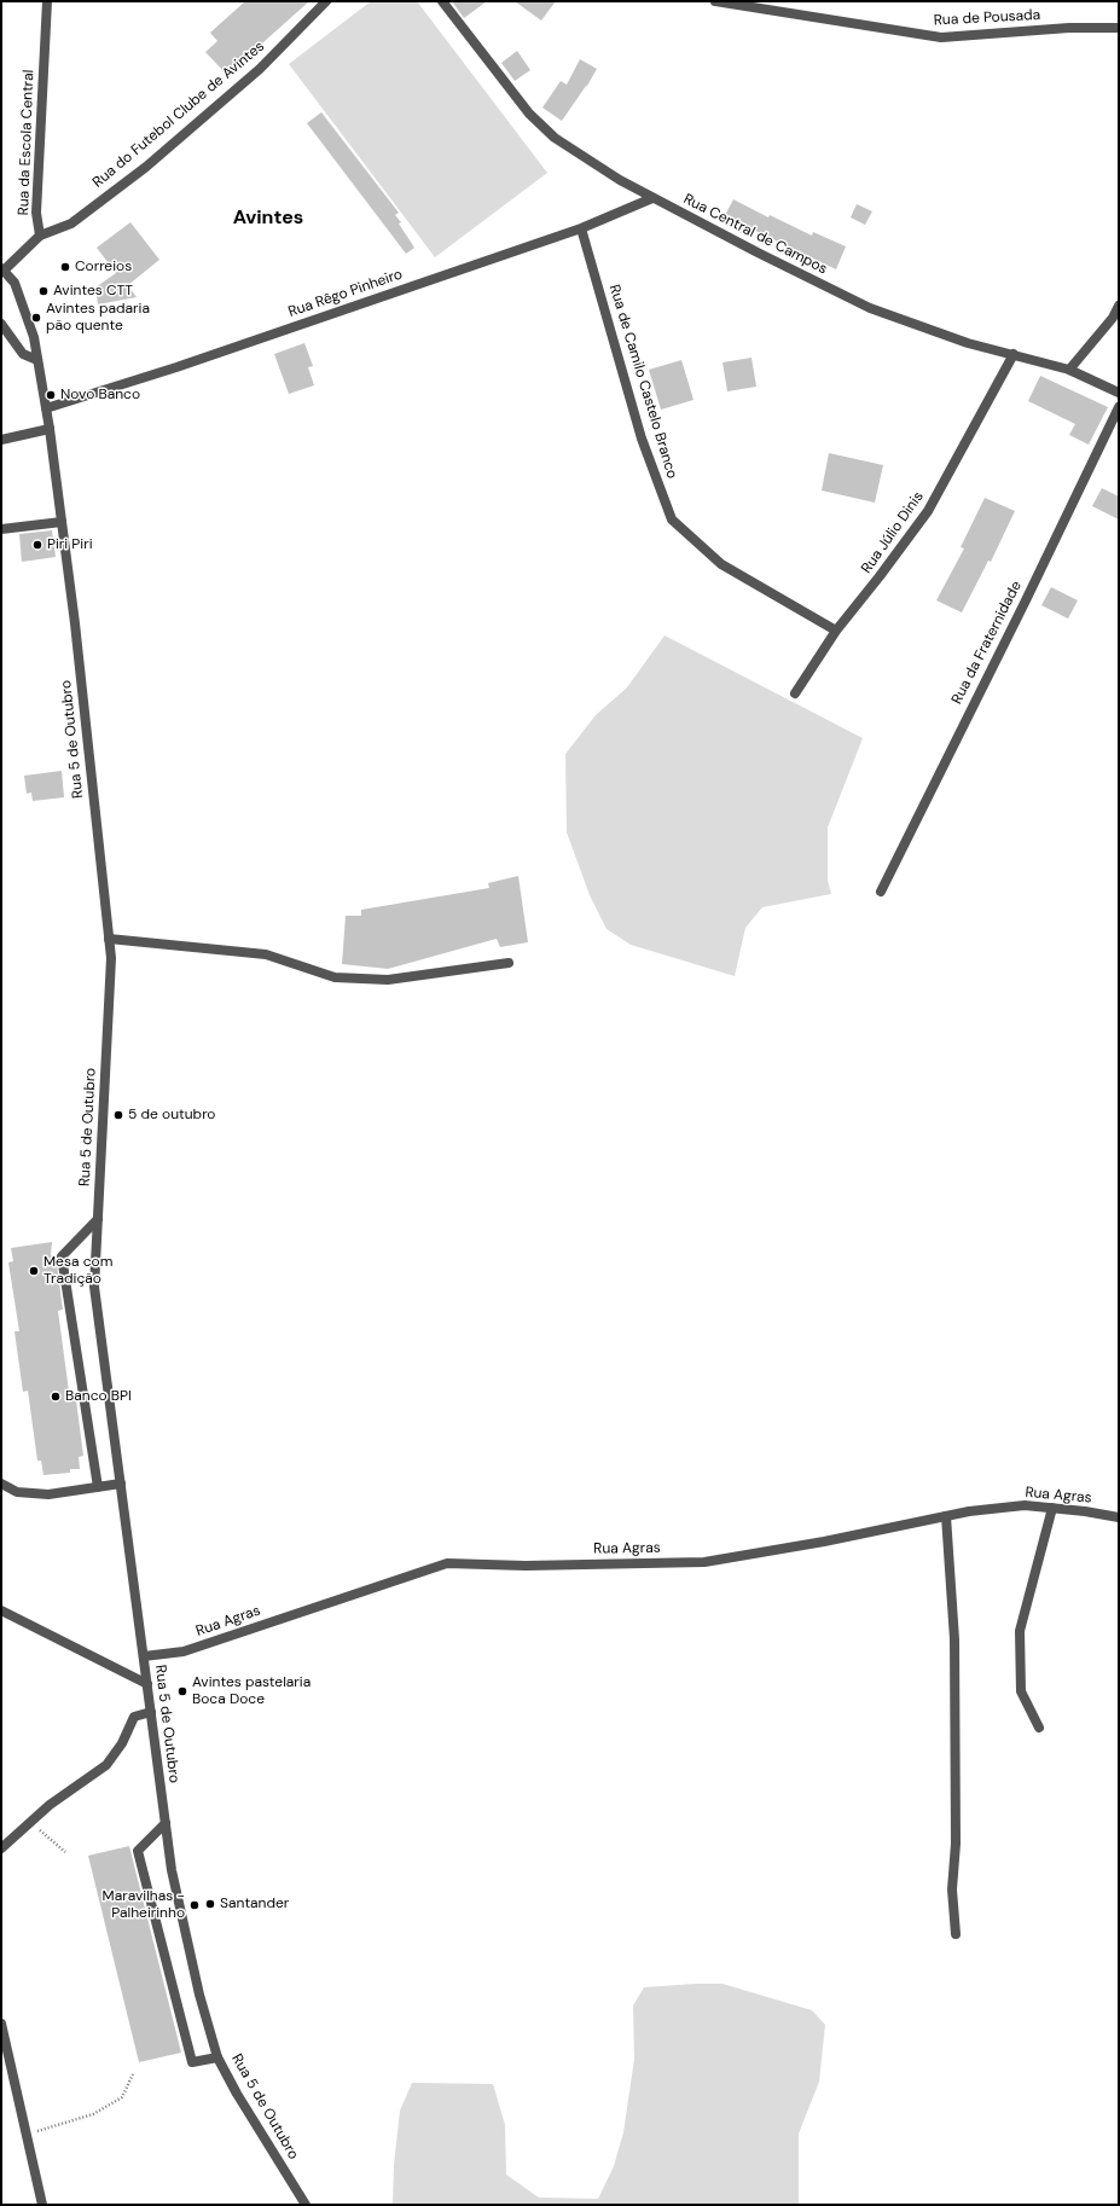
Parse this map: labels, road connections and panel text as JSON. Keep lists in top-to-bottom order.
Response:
{
  "streets": {
    "street": [
      "Rua de Pousada",
      "Rua do Futebol Clube de Avintes",
      "Rua da Escola Central",
      "Rua Central de Campos",
      "Rua Rêgo Pinheiro",
      "Rua de Camilo Castelo Branco",
      "Rua Júlio Dinis",
      "Rua da Fraternidade",
      "Rua 5 de Outubro",
      "Rua Agras"
    ]
  },
  "crossings": [
    ["Rua do Futebol Clube de Avintes", "Rua da Escola Central"],
    ["Rua da Escola Central", "Rua 5 de Outubro"],
    ["Rua Central de Campos", "Rua Rêgo Pinheiro"],
    ["Rua Central de Campos", "Rua Júlio Dinis"],
    ["Rua Rêgo Pinheiro", "Rua de Camilo Castelo Branco"],
    ["Rua Rêgo Pinheiro", "Rua 5 de Outubro"],
    ["Rua de Camilo Castelo Branco", "Rua Júlio Dinis"],
    ["Rua 5 de Outubro", "Rua Agras"]
  ],
  "districts": ["Avintes"],
  "places": [
    "Correios",
    "Avintes CTT",
    "Avintes padaria pão quente",
    "Novo Banco",
    "Piri Piri",
    "5 de outubro",
    "Mesa com Tradição",
    "Banco BPI",
    "Avintes pastelaria Boca Doce",
    "Santander",
    "Maravilhas - Palheirinho"
  ]
}
